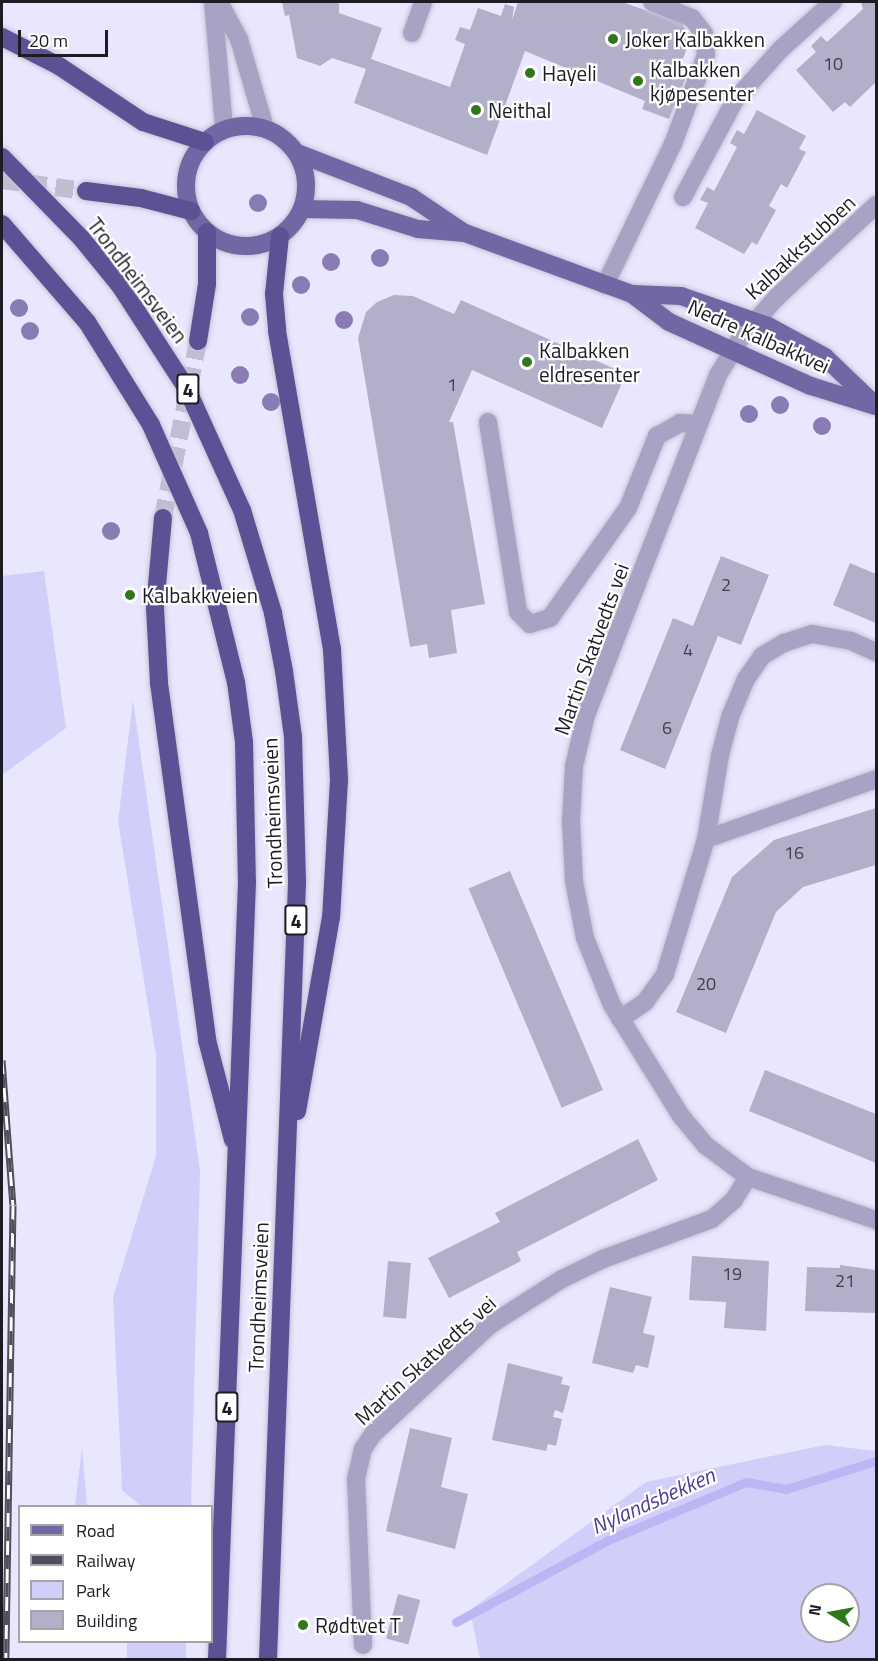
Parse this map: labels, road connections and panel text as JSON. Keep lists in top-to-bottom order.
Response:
{
  "streets": {
    "highway": ["Trondheimsveien", "4"],
    "main road": ["Nedre Kalbakkvei"],
    "street": ["Kalbakkstubben", "Martin Skatvedts vei"]
  },
  "crossings": [
    ["Kalbakkstubben", "Nedre Kalbakkvei"],
    ["Kalbakkstubben", "Martin Skatvedts vei"],
    ["Nedre Kalbakkvei", "Martin Skatvedts vei"]
  ],
  "water": ["Nylandsbekken"],
  "places": [
    "Joker Kalbakken",
    "Hayeli",
    "Kalbakken kjøpesenter",
    "Neithal",
    "Kalbakken eldresenter",
    "Kalbakkveien",
    "Rødtvet T"
  ],
  "house_numbers": [
    "10",
    "1",
    "2",
    "4",
    "6",
    "16",
    "20",
    "19",
    "21"
  ],
  "legend": [
    "Road",
    "Railway",
    "Park",
    "Building"
  ],
  "scale_bar": "20 m",
  "north": "left"
}
